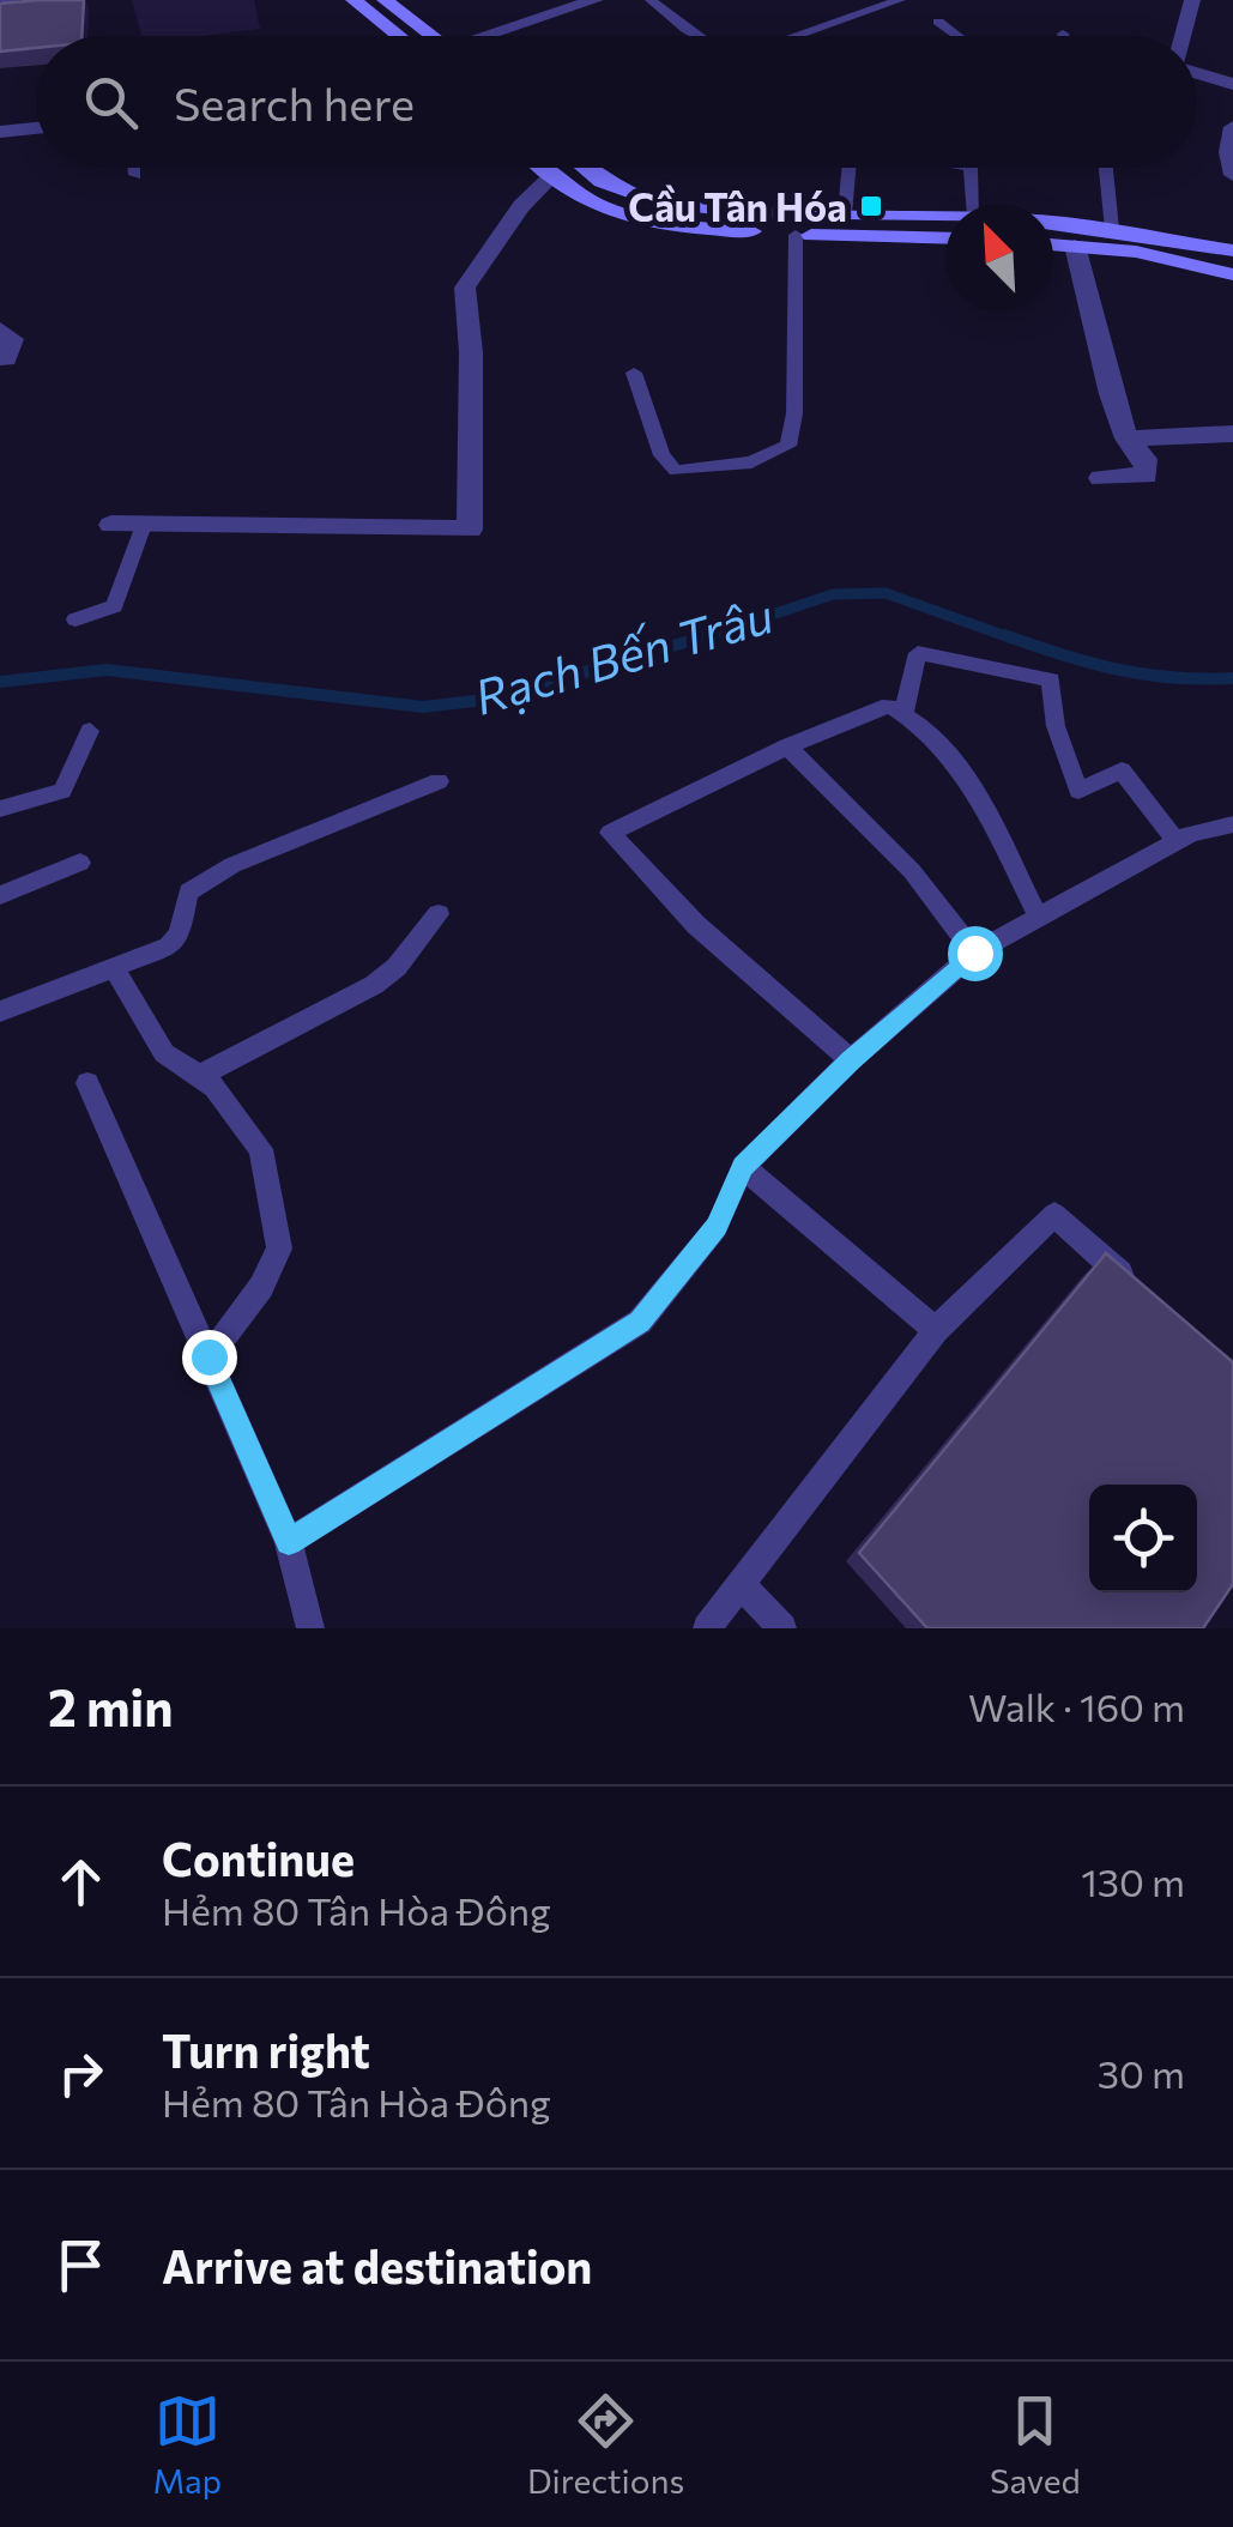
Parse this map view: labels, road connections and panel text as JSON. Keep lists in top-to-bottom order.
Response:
{
  "water": ["Rạch Bến Trâu"],
  "places": {
    "transit": ["Cầu Tân Hóa"]
  },
  "north": "top left",
  "page": {
    "search": "Search here",
    "heading": ["2 min", "Walk · 160 m"],
    "list": [
      ["Continue", "Hẻm 80 Tân Hòa Đông", "130 m"],
      ["Turn right", "Hẻm 80 Tân Hòa Đông", "30 m"],
      "Arrive at destination"
    ],
    "nav": ["Map", "Directions", "Saved"]
  }
}
